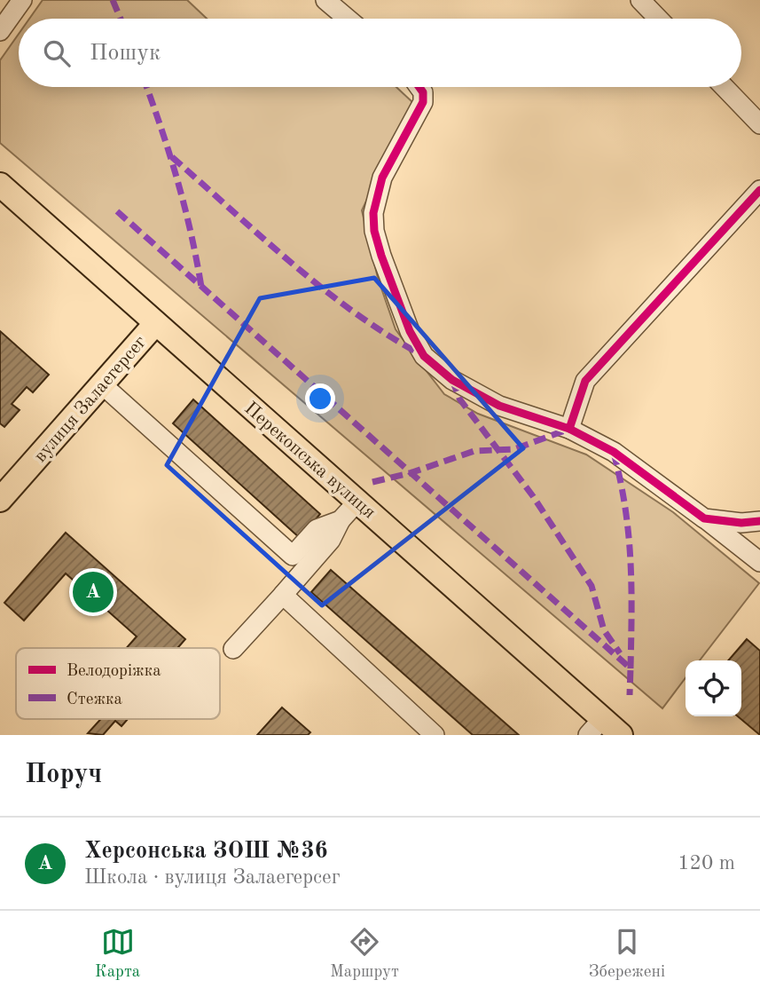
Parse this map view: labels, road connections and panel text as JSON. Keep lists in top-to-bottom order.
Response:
{
  "streets": {
    "main road": ["вулиця Залаегерсег", "Перекопська вулиця"]
  },
  "crossings": [
    ["вулиця Залаегерсег", "Перекопська вулиця"]
  ],
  "legend": ["Велодоріжка", "Стежка"],
  "page": {
    "search": "Пошук",
    "pins": "A",
    "heading": "Поруч",
    "list": [
      {
        "mark": "A",
        "name": "Херсонська ЗОШ №36",
        "note": "Школа · вулиця Залаегерсег",
        "value": "120 m"
      }
    ],
    "nav": ["Карта", "Маршрут", "Збережені"]
  }
}
